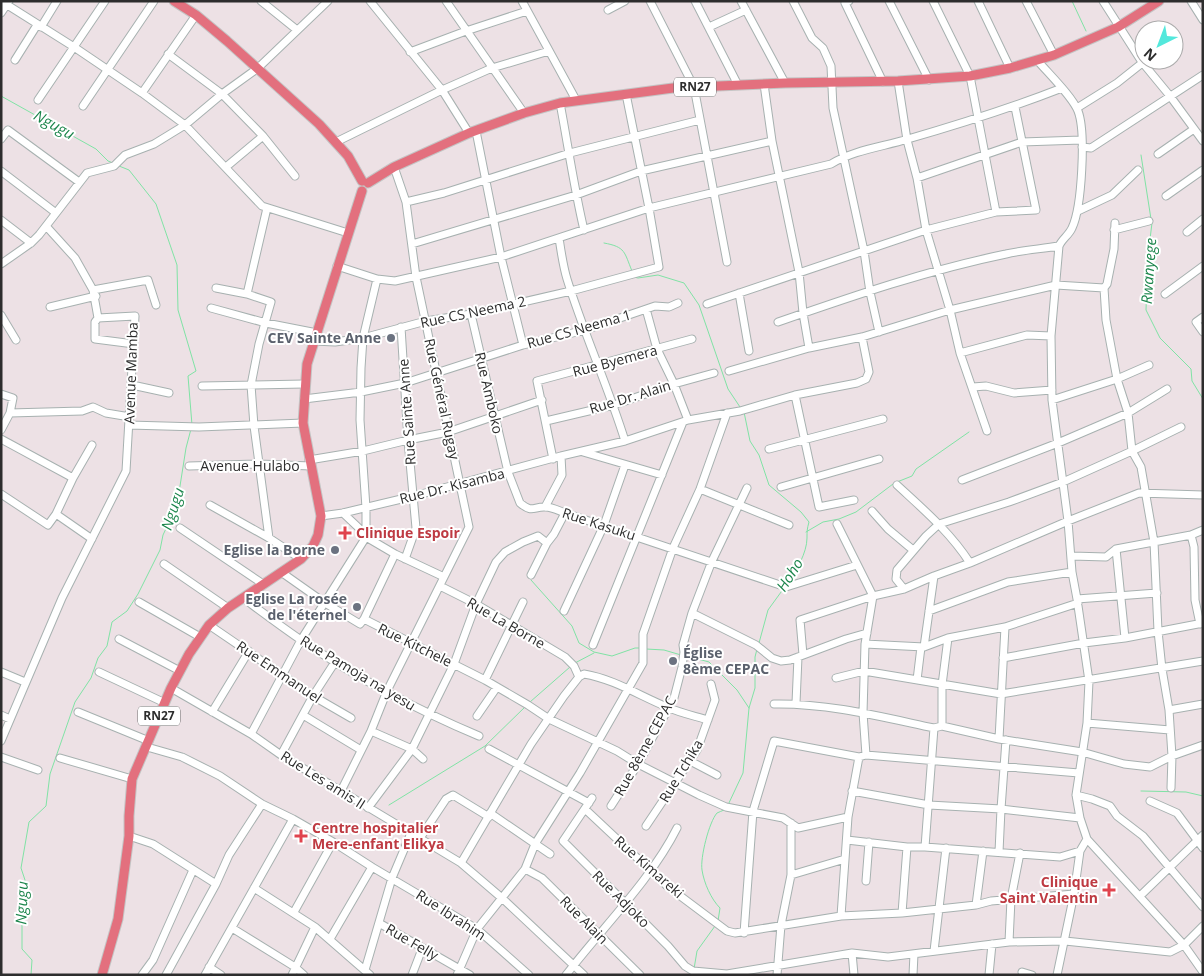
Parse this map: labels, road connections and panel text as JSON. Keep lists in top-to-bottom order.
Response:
{
  "streets": {
    "main road": ["RN27"],
    "street": [
      "Rue CS Neema 2",
      "Rue CS Neema 1",
      "Rue Byemera",
      "Avenue Mamba",
      "Rue Amboko",
      "Rue Dr. Alain",
      "Rue Général Rugay",
      "Rue Sainte Anne",
      "Avenue Hulabo",
      "Rue Dr. Kisamba",
      "Rue Kasuku",
      "Rue La Borne",
      "Rue Kitchele",
      "Rue Emmanuel",
      "Rue Pamoja na yesu",
      "Rue 8ème CEPAC",
      "Rue Tchika",
      "Rue Les amis II",
      "Rue Kimareki",
      "Rue Adjoko",
      "Rue Ibrahim",
      "Rue Alain",
      "Rue Felly"
    ]
  },
  "crossings": [
    ["RN27", "Rue CS Neema 2"],
    ["RN27", "Rue CS Neema 1"],
    ["RN27", "Rue Général Rugay"],
    ["RN27", "Avenue Hulabo"],
    ["RN27", "Rue Dr. Kisamba"],
    ["RN27", "Rue Kitchele"],
    ["RN27", "Rue Emmanuel"],
    ["RN27", "Rue Pamoja na yesu"],
    ["RN27", "Rue Les amis II"],
    ["RN27", "Rue Ibrahim"],
    ["Rue CS Neema 2", "Rue Amboko"],
    ["Rue CS Neema 2", "Rue Général Rugay"],
    ["Rue CS Neema 2", "Rue Sainte Anne"],
    ["Rue CS Neema 1", "Rue Amboko"],
    ["Rue CS Neema 1", "Rue Général Rugay"],
    ["Rue CS Neema 1", "Rue Sainte Anne"],
    ["Rue Amboko", "Avenue Hulabo"],
    ["Rue Amboko", "Rue Dr. Kisamba"],
    ["Rue Amboko", "Rue Kasuku"],
    ["Rue Général Rugay", "Avenue Hulabo"],
    ["Rue Général Rugay", "Rue Dr. Kisamba"],
    ["Rue Général Rugay", "Rue La Borne"],
    ["Rue Général Rugay", "Rue Kitchele"],
    ["Rue Général Rugay", "Rue Emmanuel"],
    ["Rue Général Rugay", "Rue Pamoja na yesu"],
    ["Rue Général Rugay", "Rue Les amis II"],
    ["Rue Sainte Anne", "Avenue Hulabo"],
    ["Rue Sainte Anne", "Rue Dr. Kisamba"],
    ["Rue Dr. Kisamba", "Rue Kasuku"],
    ["Rue Kitchele", "Rue 8ème CEPAC"],
    ["Rue Kitchele", "Rue Tchika"],
    ["Rue Kimareki", "Rue Adjoko"]
  ],
  "water": ["Ngugu", "Rwanyege", "Hoho"],
  "places": {
    "other": [
      "CEV Sainte Anne",
      "Eglise la Borne",
      "Eglise La rosée de l'éternel",
      "Église 8ème CEPAC"
    ],
    "health": ["Clinique Espoir", "Centre hospitalier Mere-enfant Elikya", "Clinique Saint Valentin"]
  },
  "north": "bottom left"
}
